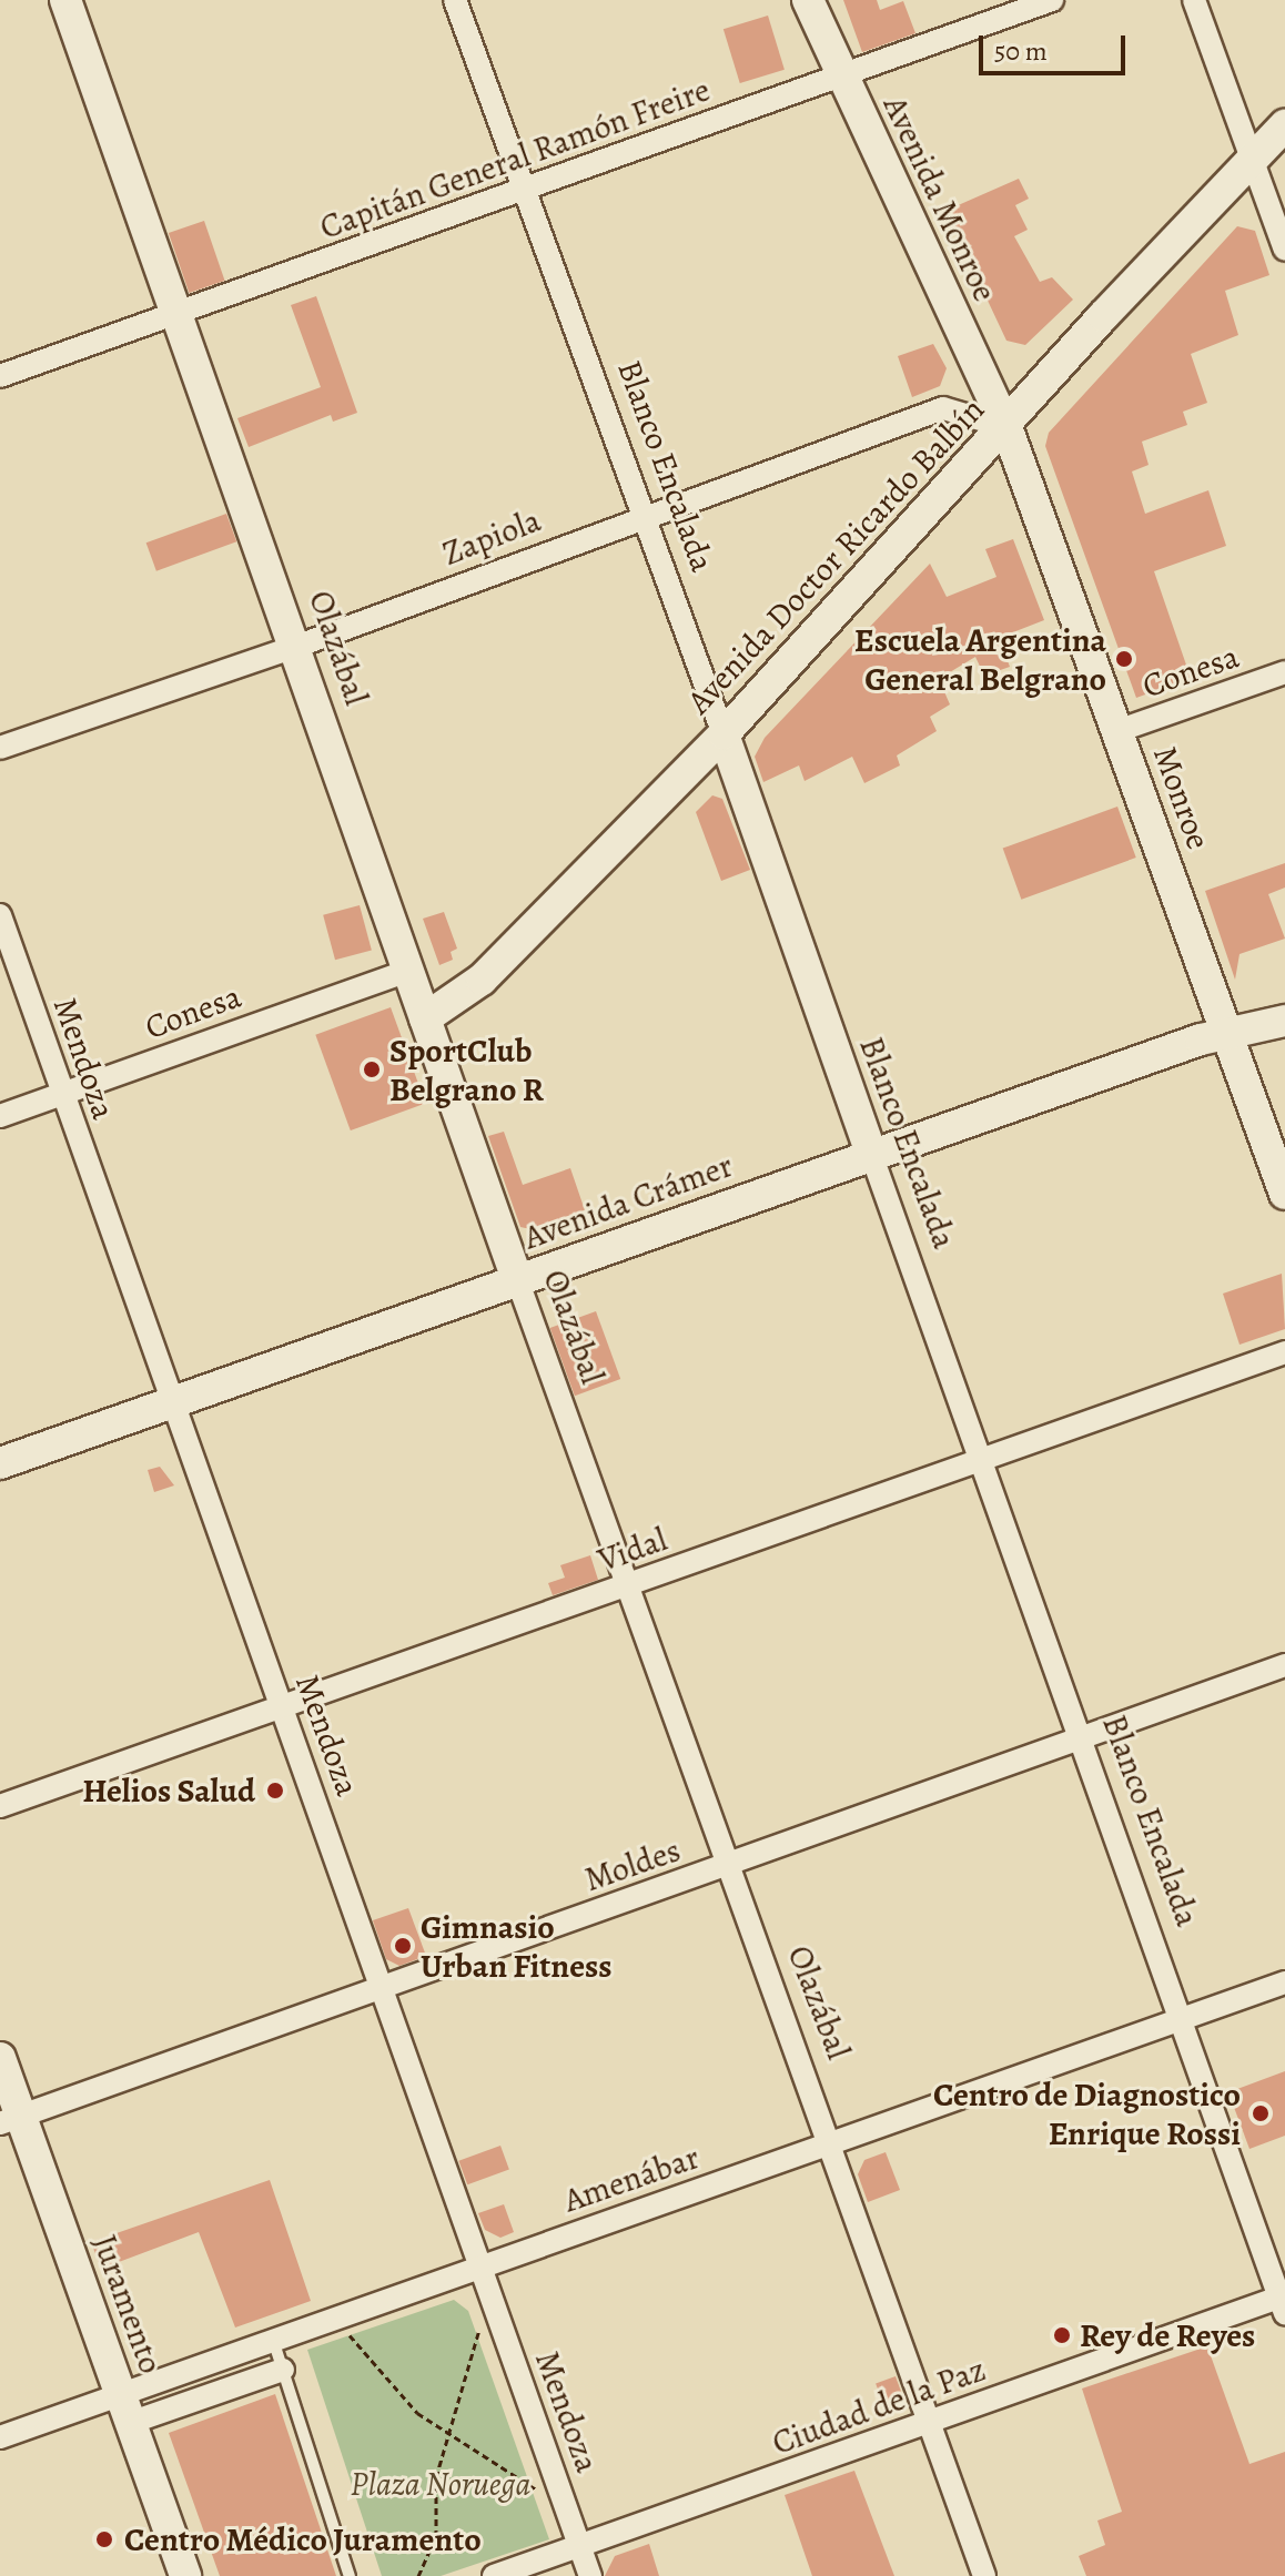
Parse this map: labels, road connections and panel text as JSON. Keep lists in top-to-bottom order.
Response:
{
  "streets": {
    "main road": [
      "Avenida Monroe",
      "Blanco Encalada",
      "Avenida Doctor Ricardo Balbín",
      "Olazábal",
      "Monroe",
      "Avenida Crámer",
      "Juramento"
    ],
    "street": [
      "Capitán General Ramón Freire",
      "Zapiola",
      "Conesa",
      "Mendoza",
      "Vidal",
      "Moldes",
      "Amenábar",
      "Ciudad de la Paz"
    ]
  },
  "crossings": [
    ["Capitán General Ramón Freire", "Avenida Monroe"],
    ["Capitán General Ramón Freire", "Blanco Encalada"],
    ["Capitán General Ramón Freire", "Olazábal"],
    ["Avenida Monroe", "Zapiola"],
    ["Avenida Monroe", "Avenida Doctor Ricardo Balbín"],
    ["Avenida Monroe", "Monroe"],
    ["Blanco Encalada", "Zapiola"],
    ["Blanco Encalada", "Avenida Doctor Ricardo Balbín"],
    ["Blanco Encalada", "Avenida Crámer"],
    ["Blanco Encalada", "Vidal"],
    ["Blanco Encalada", "Moldes"],
    ["Blanco Encalada", "Amenábar"],
    ["Blanco Encalada", "Ciudad de la Paz"],
    ["Zapiola", "Avenida Doctor Ricardo Balbín"],
    ["Zapiola", "Olazábal"],
    ["Zapiola", "Monroe"],
    ["Avenida Doctor Ricardo Balbín", "Olazábal"],
    ["Avenida Doctor Ricardo Balbín", "Monroe"],
    ["Olazábal", "Conesa"],
    ["Olazábal", "Avenida Crámer"],
    ["Olazábal", "Vidal"],
    ["Olazábal", "Moldes"],
    ["Olazábal", "Amenábar"],
    ["Olazábal", "Ciudad de la Paz"],
    ["Conesa", "Monroe"],
    ["Conesa", "Mendoza"],
    ["Monroe", "Avenida Crámer"],
    ["Mendoza", "Avenida Crámer"],
    ["Mendoza", "Vidal"],
    ["Mendoza", "Moldes"],
    ["Mendoza", "Amenábar"],
    ["Mendoza", "Ciudad de la Paz"],
    ["Moldes", "Juramento"],
    ["Amenábar", "Juramento"]
  ],
  "parks": ["Plaza Noruega"],
  "places": [
    "Escuela Argentina General Belgrano",
    "SportClub Belgrano R",
    "Helios Salud",
    "Gimnasio Urban Fitness",
    "Centro de Diagnostico Enrique Rossi",
    "Rey de Reyes",
    "Centro Médico Juramento"
  ],
  "scale_bar": "50 m"
}
